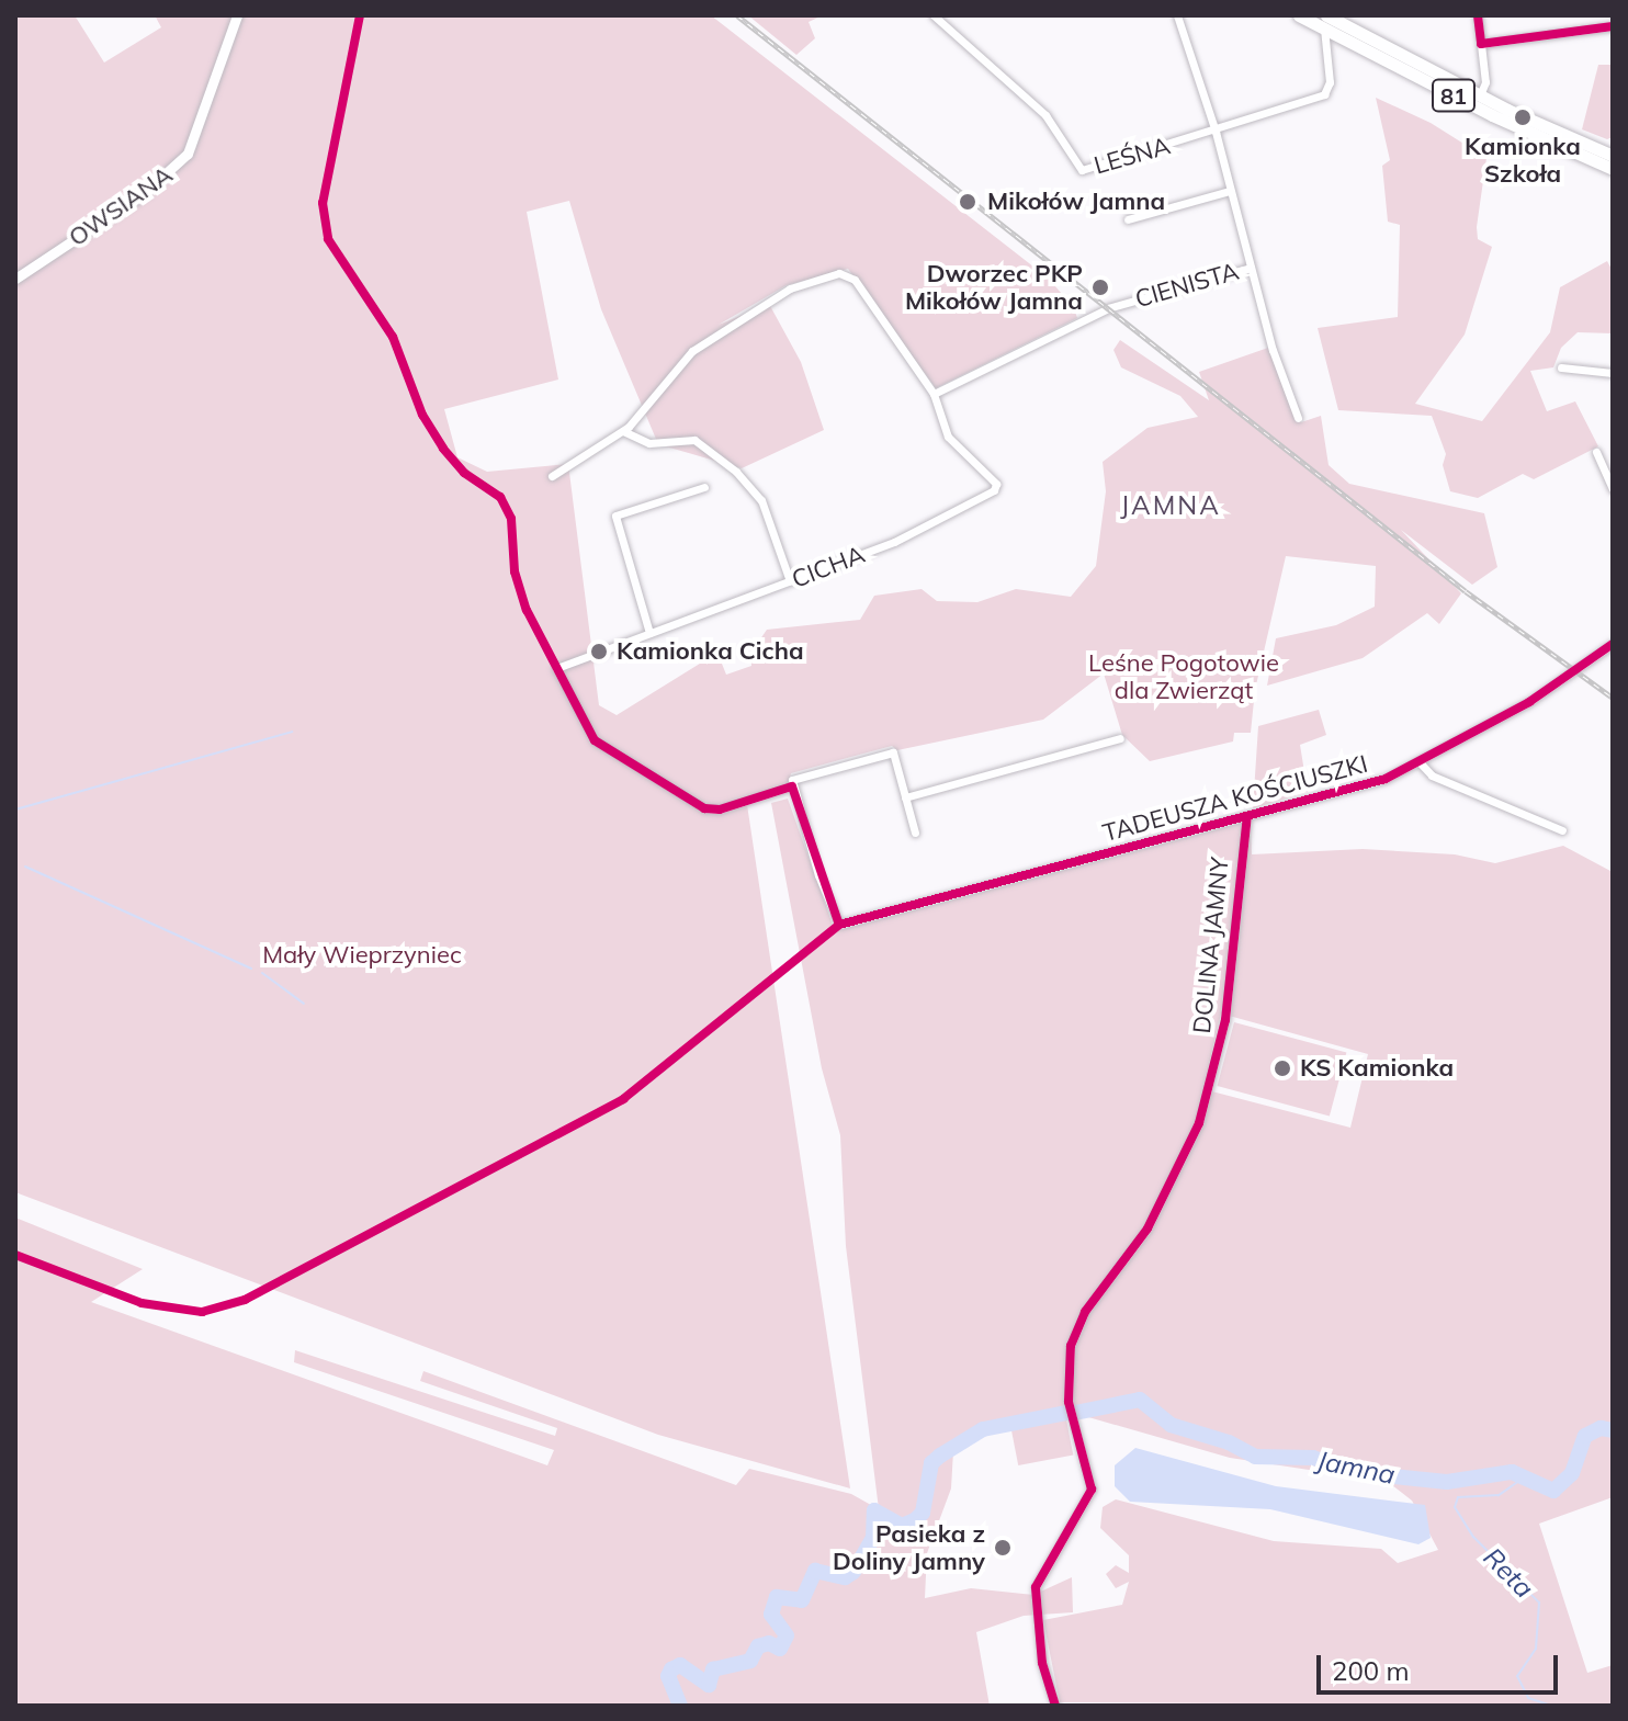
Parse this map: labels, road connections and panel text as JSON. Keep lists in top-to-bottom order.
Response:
{
  "streets": {
    "main road": ["81"],
    "street": [
      "LEŚNA",
      "OWSIANA",
      "CIENISTA",
      "CICHA",
      "TADEUSZA KOŚCIUSZKI",
      "DOLINA JAMNY"
    ]
  },
  "crossings": [
    ["81", "LEŚNA"],
    ["LEŚNA", "CIENISTA"],
    ["CIENISTA", "CICHA"],
    ["CICHA", "TADEUSZA KOŚCIUSZKI"],
    ["TADEUSZA KOŚCIUSZKI", "DOLINA JAMNY"]
  ],
  "districts": ["JAMNA"],
  "water": ["Jamna", "Reta"],
  "parks": ["Leśne Pogotowie dla Zwierząt", "Mały Wieprzyniec"],
  "places": [
    "Kamionka Szkoła",
    "Mikołów Jamna",
    "Dworzec PKP Mikołów Jamna",
    "Kamionka Cicha",
    "KS Kamionka",
    "Pasieka z Doliny Jamny"
  ],
  "scale_bar": "200 m"
}
